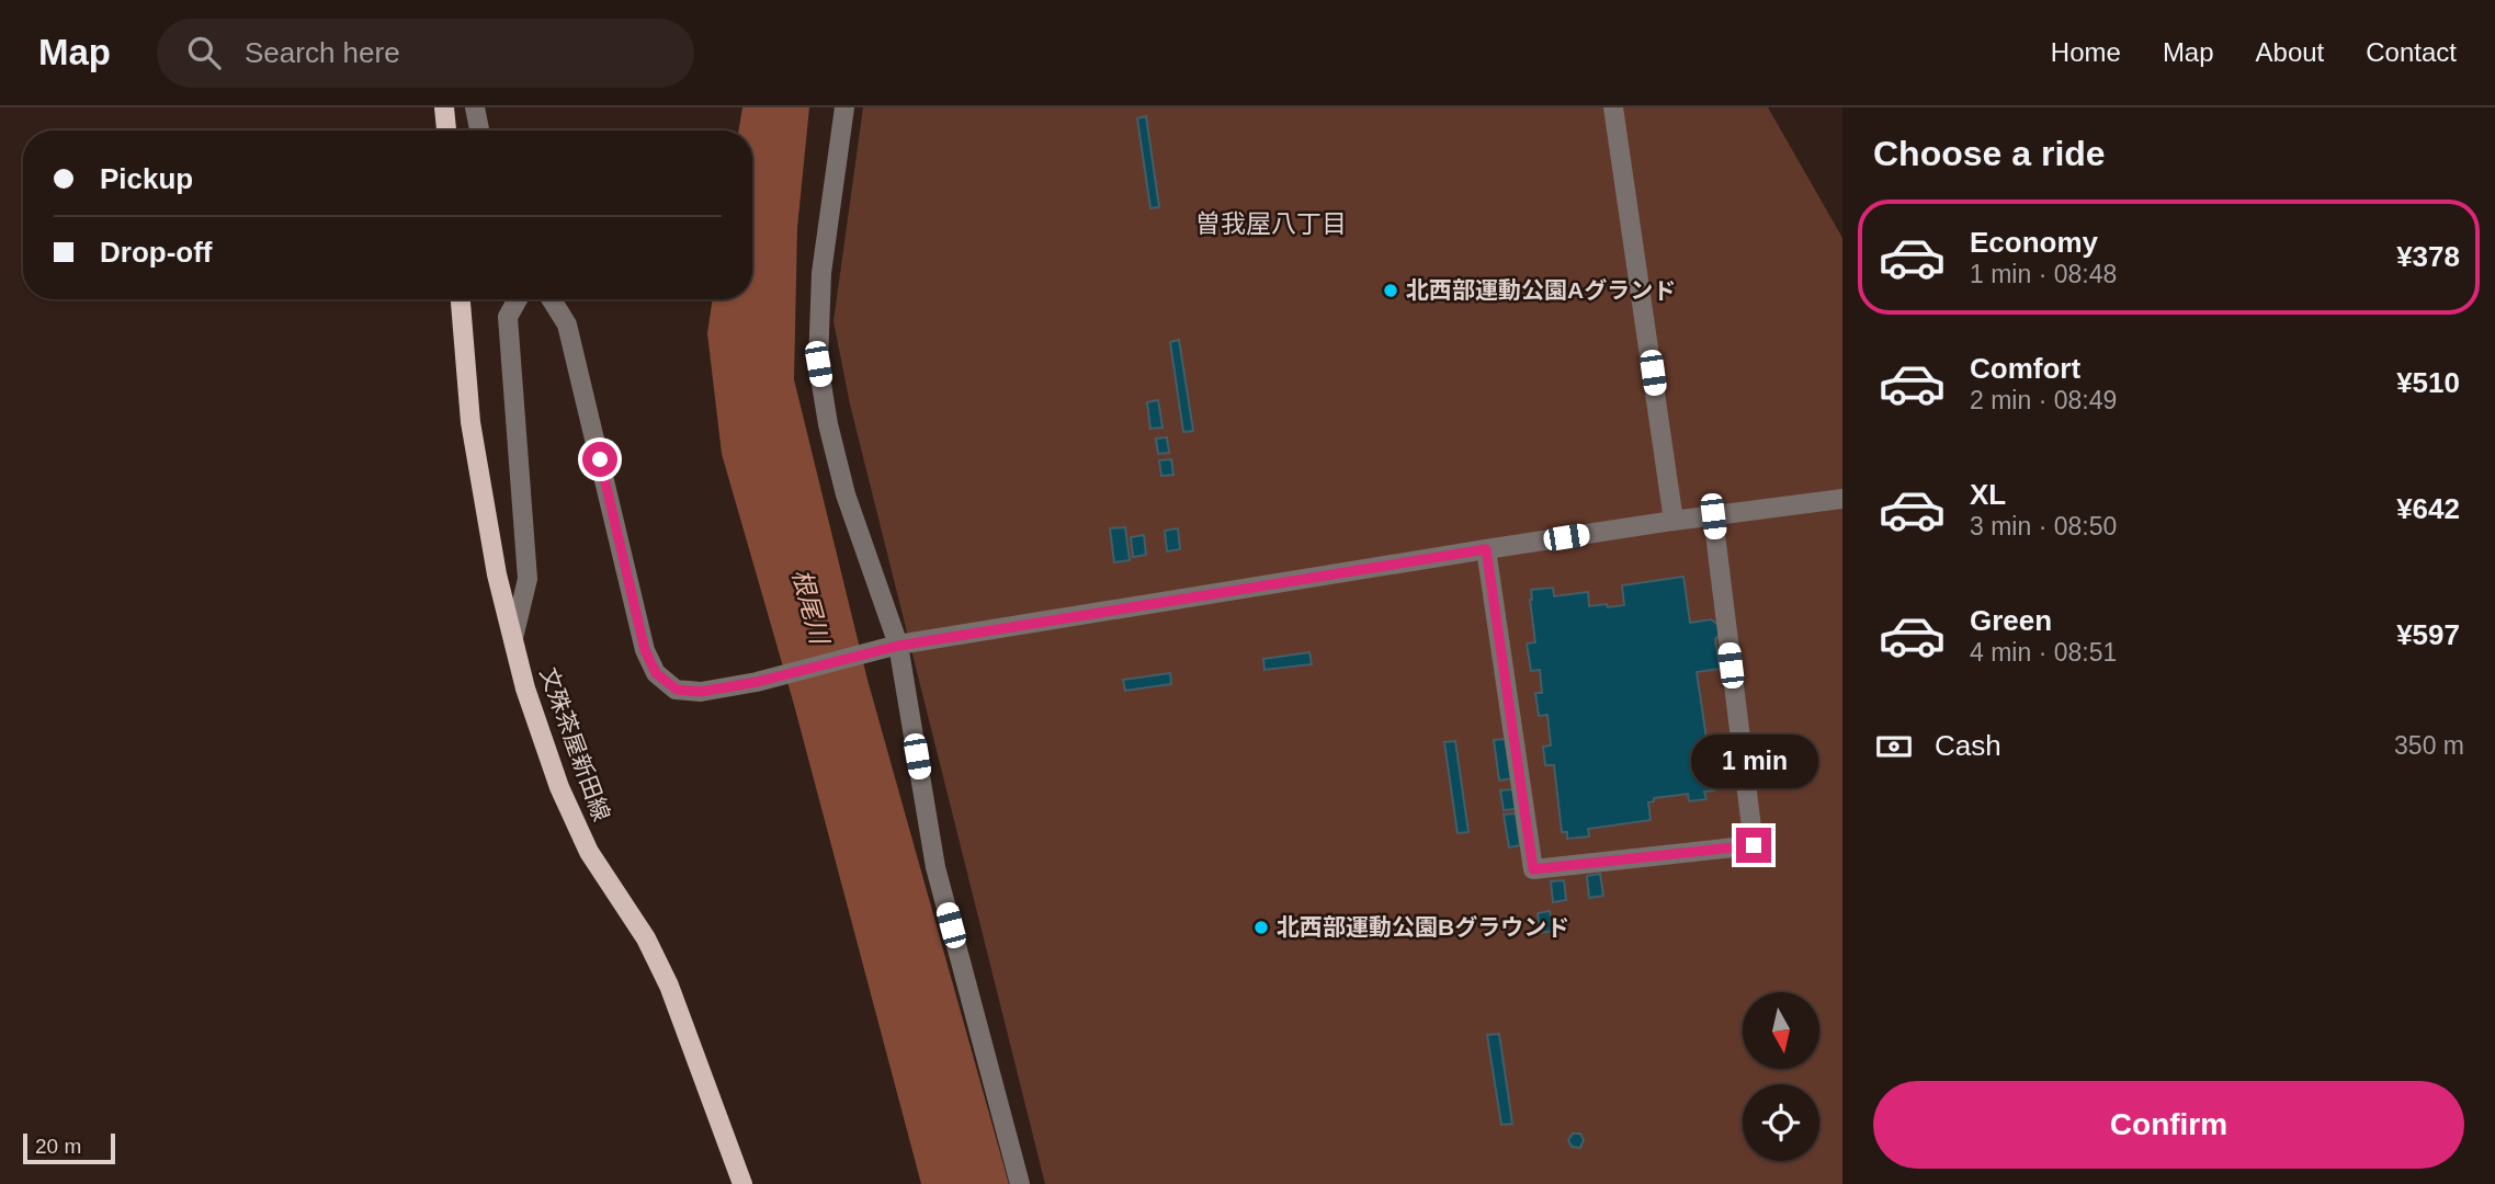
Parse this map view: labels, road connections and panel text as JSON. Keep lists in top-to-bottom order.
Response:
{
  "streets": {
    "main road": ["文殊茶屋新田線"]
  },
  "districts": ["曽我屋八丁目"],
  "water": ["根尾川"],
  "places": ["北西部運動公園Aグランド", "北西部運動公園Bグラウンド"],
  "scale_bar": "20 m",
  "north": "bottom",
  "page": {
    "header": "Map",
    "search": "Search here",
    "nav": [
      "Home",
      "Map",
      "About",
      "Contact"
    ],
    "heading": "Choose a ride",
    "banner": ["Pickup", "Drop-off"],
    "list": [
      {
        "name": "Economy",
        "note": "1 min · 08:48",
        "value": "¥378"
      },
      {
        "name": "Comfort",
        "note": "2 min · 08:49",
        "value": "¥510"
      },
      {
        "name": "XL",
        "note": "3 min · 08:50",
        "value": "¥642"
      },
      {
        "name": "Green",
        "note": "4 min · 08:51",
        "value": "¥597"
      }
    ],
    "pay": ["Cash", "350 m"],
    "bubble": "1 min",
    "buttons": "Confirm",
    "scale": "20 m"
  }
}
